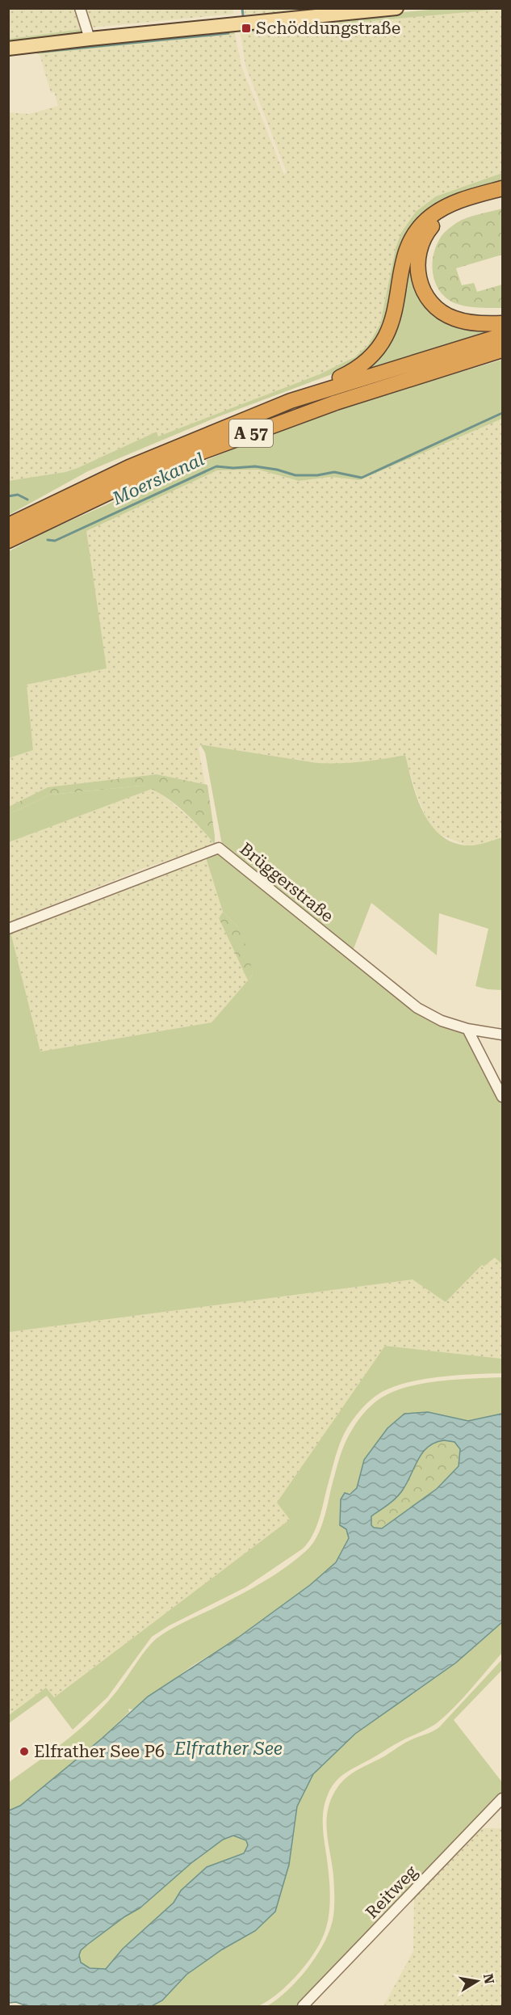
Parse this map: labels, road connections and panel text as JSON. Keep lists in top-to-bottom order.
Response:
{
  "streets": {
    "highway": ["A 57"],
    "street": ["Brüggerstraße", "Reitweg"]
  },
  "water": ["Moerskanal", "Elfrather See"],
  "places": {
    "transit": ["Schöddungstraße"],
    "other": ["Elfrather See P6"]
  },
  "north": "right"
}
